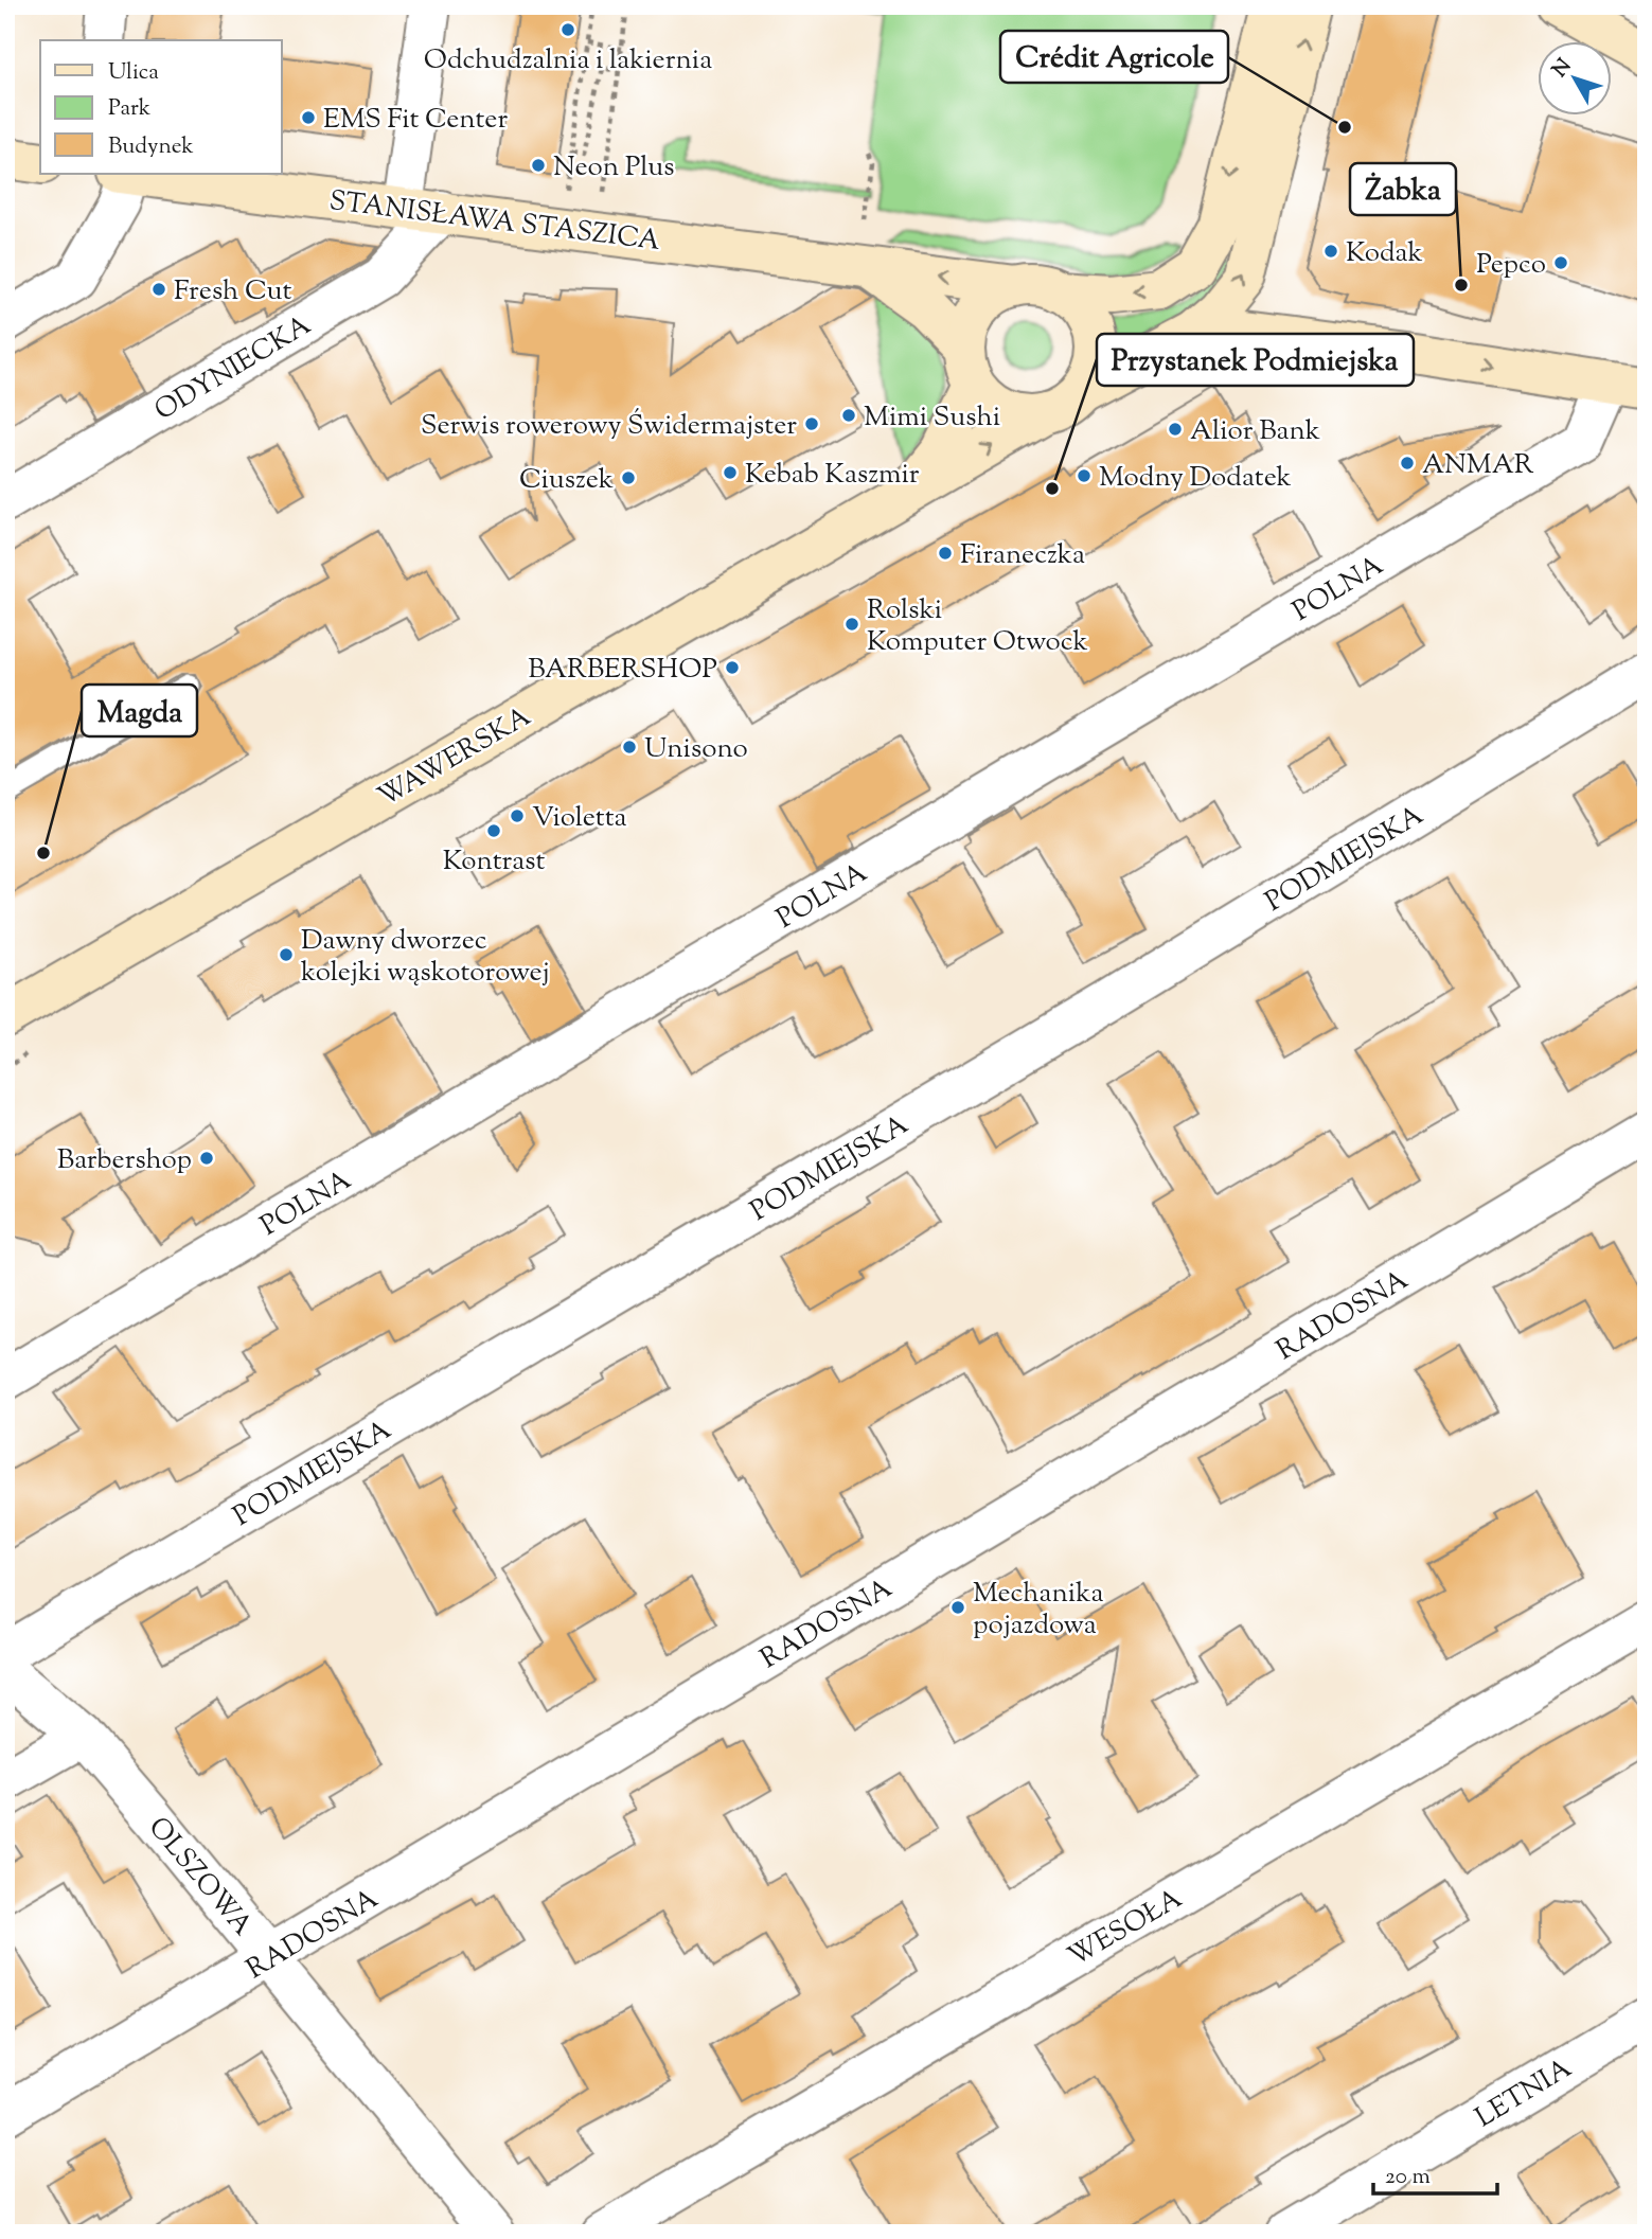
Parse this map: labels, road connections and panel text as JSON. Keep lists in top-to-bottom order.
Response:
{
  "streets": {
    "main road": ["STANISŁAWA STASZICA", "WAWERSKA"],
    "street": [
      "ODYNIECKA",
      "POLNA",
      "PODMIEJSKA",
      "RADOSNA",
      "OLSZOWA",
      "WESOŁA",
      "LETNIA"
    ]
  },
  "crossings": [
    ["STANISŁAWA STASZICA", "ODYNIECKA"],
    ["STANISŁAWA STASZICA", "WAWERSKA"],
    ["RADOSNA", "OLSZOWA"]
  ],
  "places": [
    "Odchudzalnia i lakiernia",
    "EMS Fit Center",
    "Crédit Agricole",
    "Neon Plus",
    "Kodak",
    "Pepco",
    "Żabka",
    "Fresh Cut",
    "Mimi Sushi",
    "Serwis rowerowy Świdermajster",
    "Alior Bank",
    "ANMAR",
    "Kebab Kaszmir",
    "Modny Dodatek",
    "Ciuszek",
    "Przystanek Podmiejska",
    "Firaneczka",
    "Rolski Komputer Otwock",
    "BARBERSHOP",
    "Unisono",
    "Violetta",
    "Kontrast",
    "Magda",
    "Dawny dworzec kolejki wąskotorowej",
    "Barbershop",
    "Mechanika pojazdowa"
  ],
  "legend": ["Ulica", "Park", "Budynek"],
  "scale_bar": "20 m",
  "north": "top left"
}
